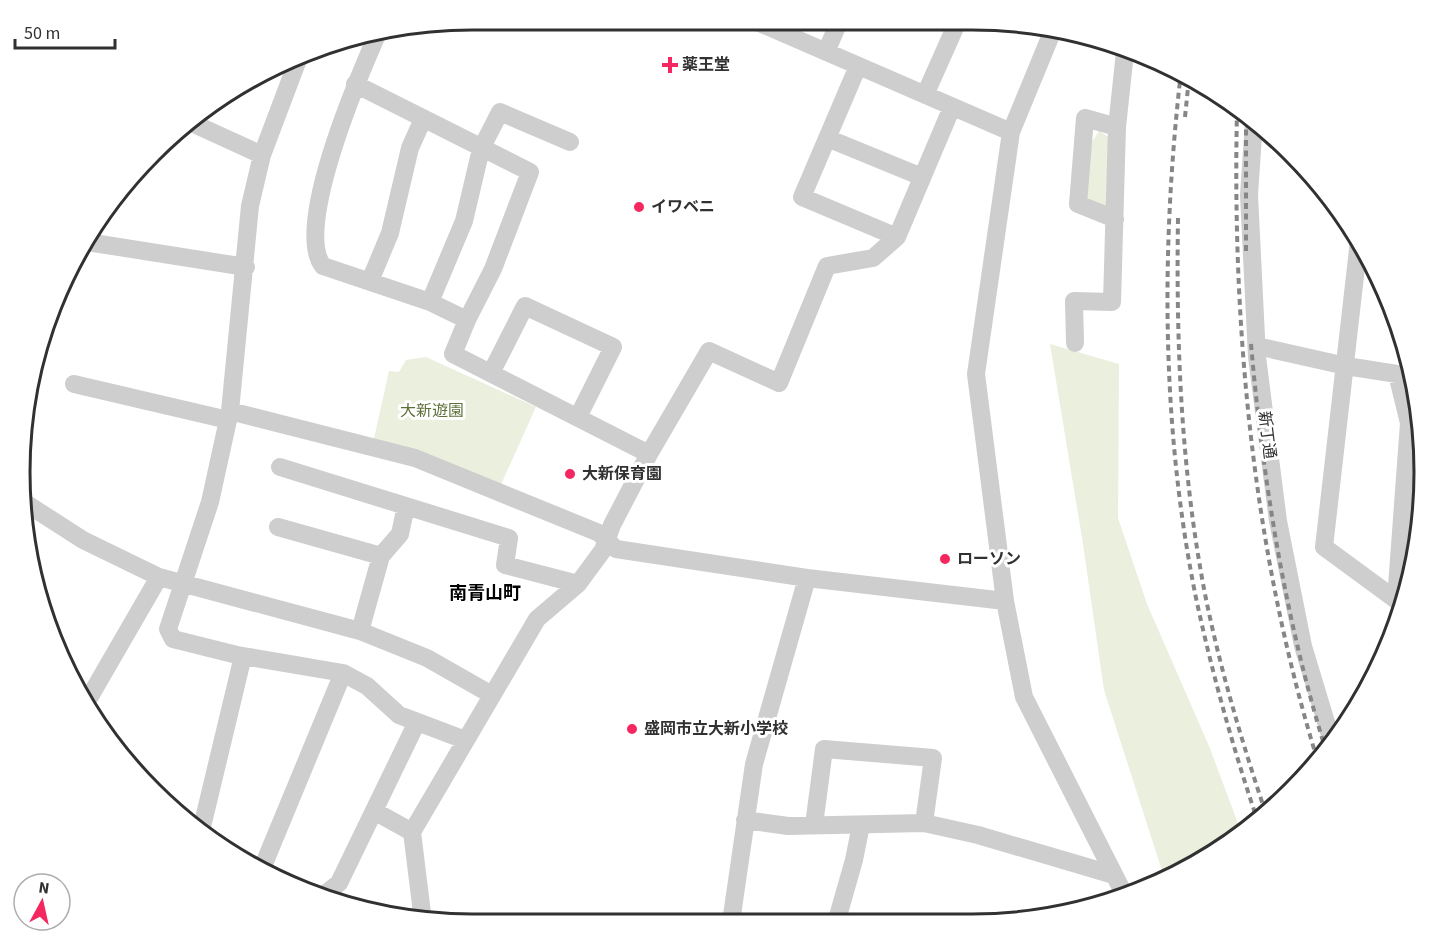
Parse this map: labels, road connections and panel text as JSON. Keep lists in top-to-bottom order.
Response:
{
  "streets": {
    "street": ["新丁通"]
  },
  "districts": ["南青山町"],
  "parks": ["大新遊園"],
  "places": {
    "health": ["薬王堂"],
    "other": [
      "イワベニ",
      "大新保育園",
      "ローソン",
      "盛岡市立大新小学校"
    ]
  },
  "scale_bar": "50 m",
  "north": "top"
}
